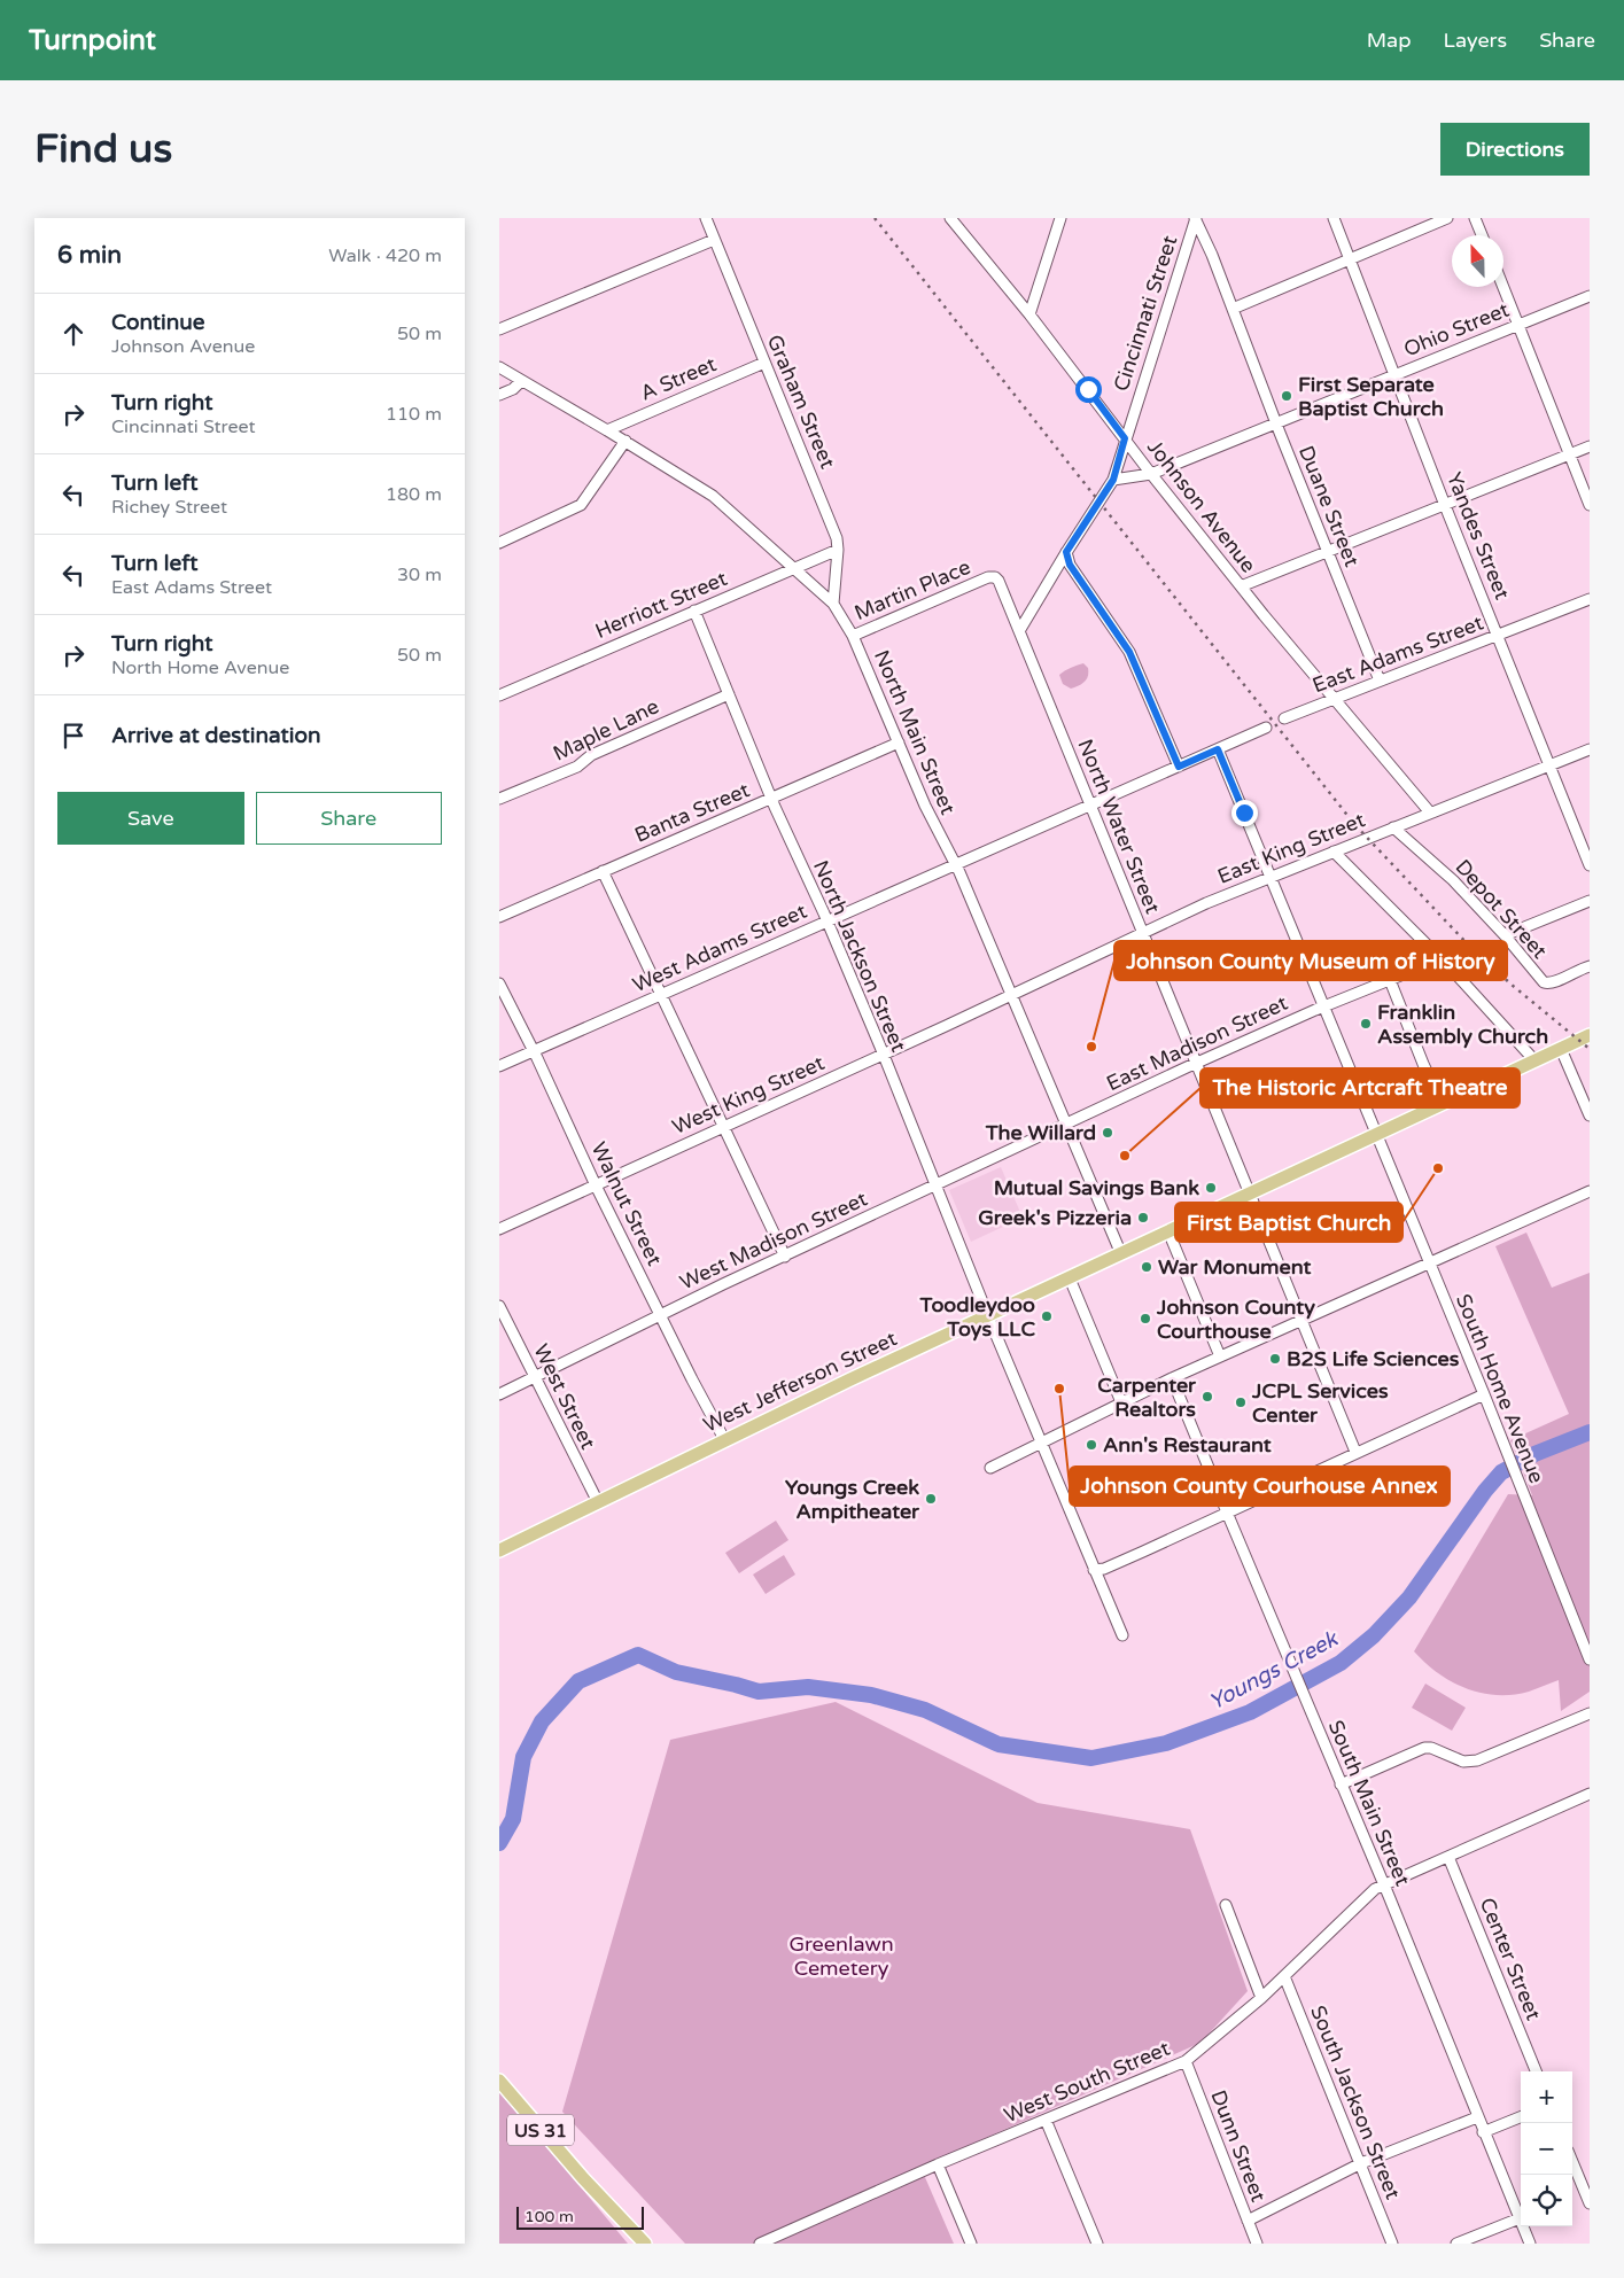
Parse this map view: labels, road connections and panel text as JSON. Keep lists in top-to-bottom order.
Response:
{
  "streets": {
    "main road": ["West Jefferson Street", "US 31"],
    "street": [
      "Cincinnati Street",
      "Ohio Street",
      "A Street",
      "Graham Street",
      "Johnson Avenue",
      "Duane Street",
      "Yandes Street",
      "Martin Place",
      "Herriott Street",
      "East Adams Street",
      "Maple Lane",
      "North Main Street",
      "Banta Street",
      "North Water Street",
      "East King Street",
      "Depot Street",
      "West Adams Street",
      "North Jackson Street",
      "East Madison Street",
      "West King Street",
      "Walnut Street",
      "West Madison Street",
      "South Home Avenue",
      "West Street",
      "South Main Street",
      "Center Street",
      "West South Street",
      "South Jackson Street",
      "Dunn Street"
    ]
  },
  "crossings": [
    ["Cincinnati Street", "Ohio Street"],
    ["Cincinnati Street", "Johnson Avenue"],
    ["Cincinnati Street", "Duane Street"],
    ["Cincinnati Street", "Martin Place"],
    ["Cincinnati Street", "North Water Street"],
    ["Ohio Street", "Johnson Avenue"],
    ["Ohio Street", "Duane Street"],
    ["Ohio Street", "Yandes Street"],
    ["A Street", "Graham Street"],
    ["A Street", "North Main Street"],
    ["Graham Street", "Herriott Street"],
    ["Graham Street", "North Main Street"],
    ["Johnson Avenue", "East Adams Street"],
    ["Johnson Avenue", "East King Street"],
    ["Duane Street", "East Adams Street"],
    ["Yandes Street", "East Adams Street"],
    ["Yandes Street", "East King Street"],
    ["Martin Place", "North Main Street"],
    ["Martin Place", "North Water Street"],
    ["Herriott Street", "North Main Street"],
    ["Herriott Street", "North Jackson Street"],
    ["Maple Lane", "North Jackson Street"],
    ["North Main Street", "Banta Street"],
    ["North Main Street", "East King Street"],
    ["North Main Street", "West Adams Street"],
    ["North Main Street", "East Madison Street"],
    ["North Main Street", "West King Street"],
    ["North Main Street", "West Madison Street"],
    ["North Main Street", "West Jefferson Street"],
    ["Banta Street", "North Jackson Street"],
    ["North Water Street", "East King Street"],
    ["North Water Street", "East Madison Street"],
    ["North Water Street", "West Jefferson Street"],
    ["East King Street", "Depot Street"],
    ["East King Street", "West King Street"],
    ["East King Street", "South Home Avenue"],
    ["West Adams Street", "North Jackson Street"],
    ["West Adams Street", "Walnut Street"],
    ["North Jackson Street", "West King Street"],
    ["North Jackson Street", "West Madison Street"],
    ["North Jackson Street", "West Jefferson Street"],
    ["East Madison Street", "West Madison Street"],
    ["East Madison Street", "South Home Avenue"],
    ["West King Street", "Walnut Street"],
    ["Walnut Street", "West Madison Street"],
    ["Walnut Street", "West Jefferson Street"],
    ["West Madison Street", "West Street"],
    ["West Jefferson Street", "South Home Avenue"],
    ["West Jefferson Street", "West Street"],
    ["South Main Street", "West South Street"],
    ["Center Street", "West South Street"],
    ["West South Street", "South Jackson Street"],
    ["West South Street", "Dunn Street"]
  ],
  "water": ["Youngs Creek"],
  "parks": ["Greenlawn Cemetery"],
  "places": [
    "First Separate Baptist Church",
    "Franklin Assembly Church",
    "Johnson County Museum of History",
    "The Willard",
    "The Historic Artcraft Theatre",
    "First Baptist Church",
    "Mutual Savings Bank",
    "Greek's Pizzeria",
    "War Monument",
    "Toodleydoo Toys LLC",
    "Johnson County Courthouse",
    "B2S Life Sciences",
    "Johnson County Courhouse Annex",
    "Carpenter Realtors",
    "JCPL Services Center",
    "Ann's Restaurant",
    "Youngs Creek Ampitheater"
  ],
  "scale_bar": "100 m",
  "north": "top",
  "page": {
    "header": "Turnpoint",
    "nav": ["Map", "Layers", "Share"],
    "buttons": [
      "Directions",
      ["Save", "Share"]
    ],
    "title": "Find us",
    "heading": ["6 min", "Walk · 420 m"],
    "list": [
      ["Continue", "Johnson Avenue", "50 m"],
      ["Turn right", "Cincinnati Street", "110 m"],
      ["Turn left", "Richey Street", "180 m"],
      ["Turn left", "East Adams Street", "30 m"],
      ["Turn right", "North Home Avenue", "50 m"],
      "Arrive at destination"
    ],
    "map_buttons": ["+", "−"],
    "scale": "100 m"
  }
}
